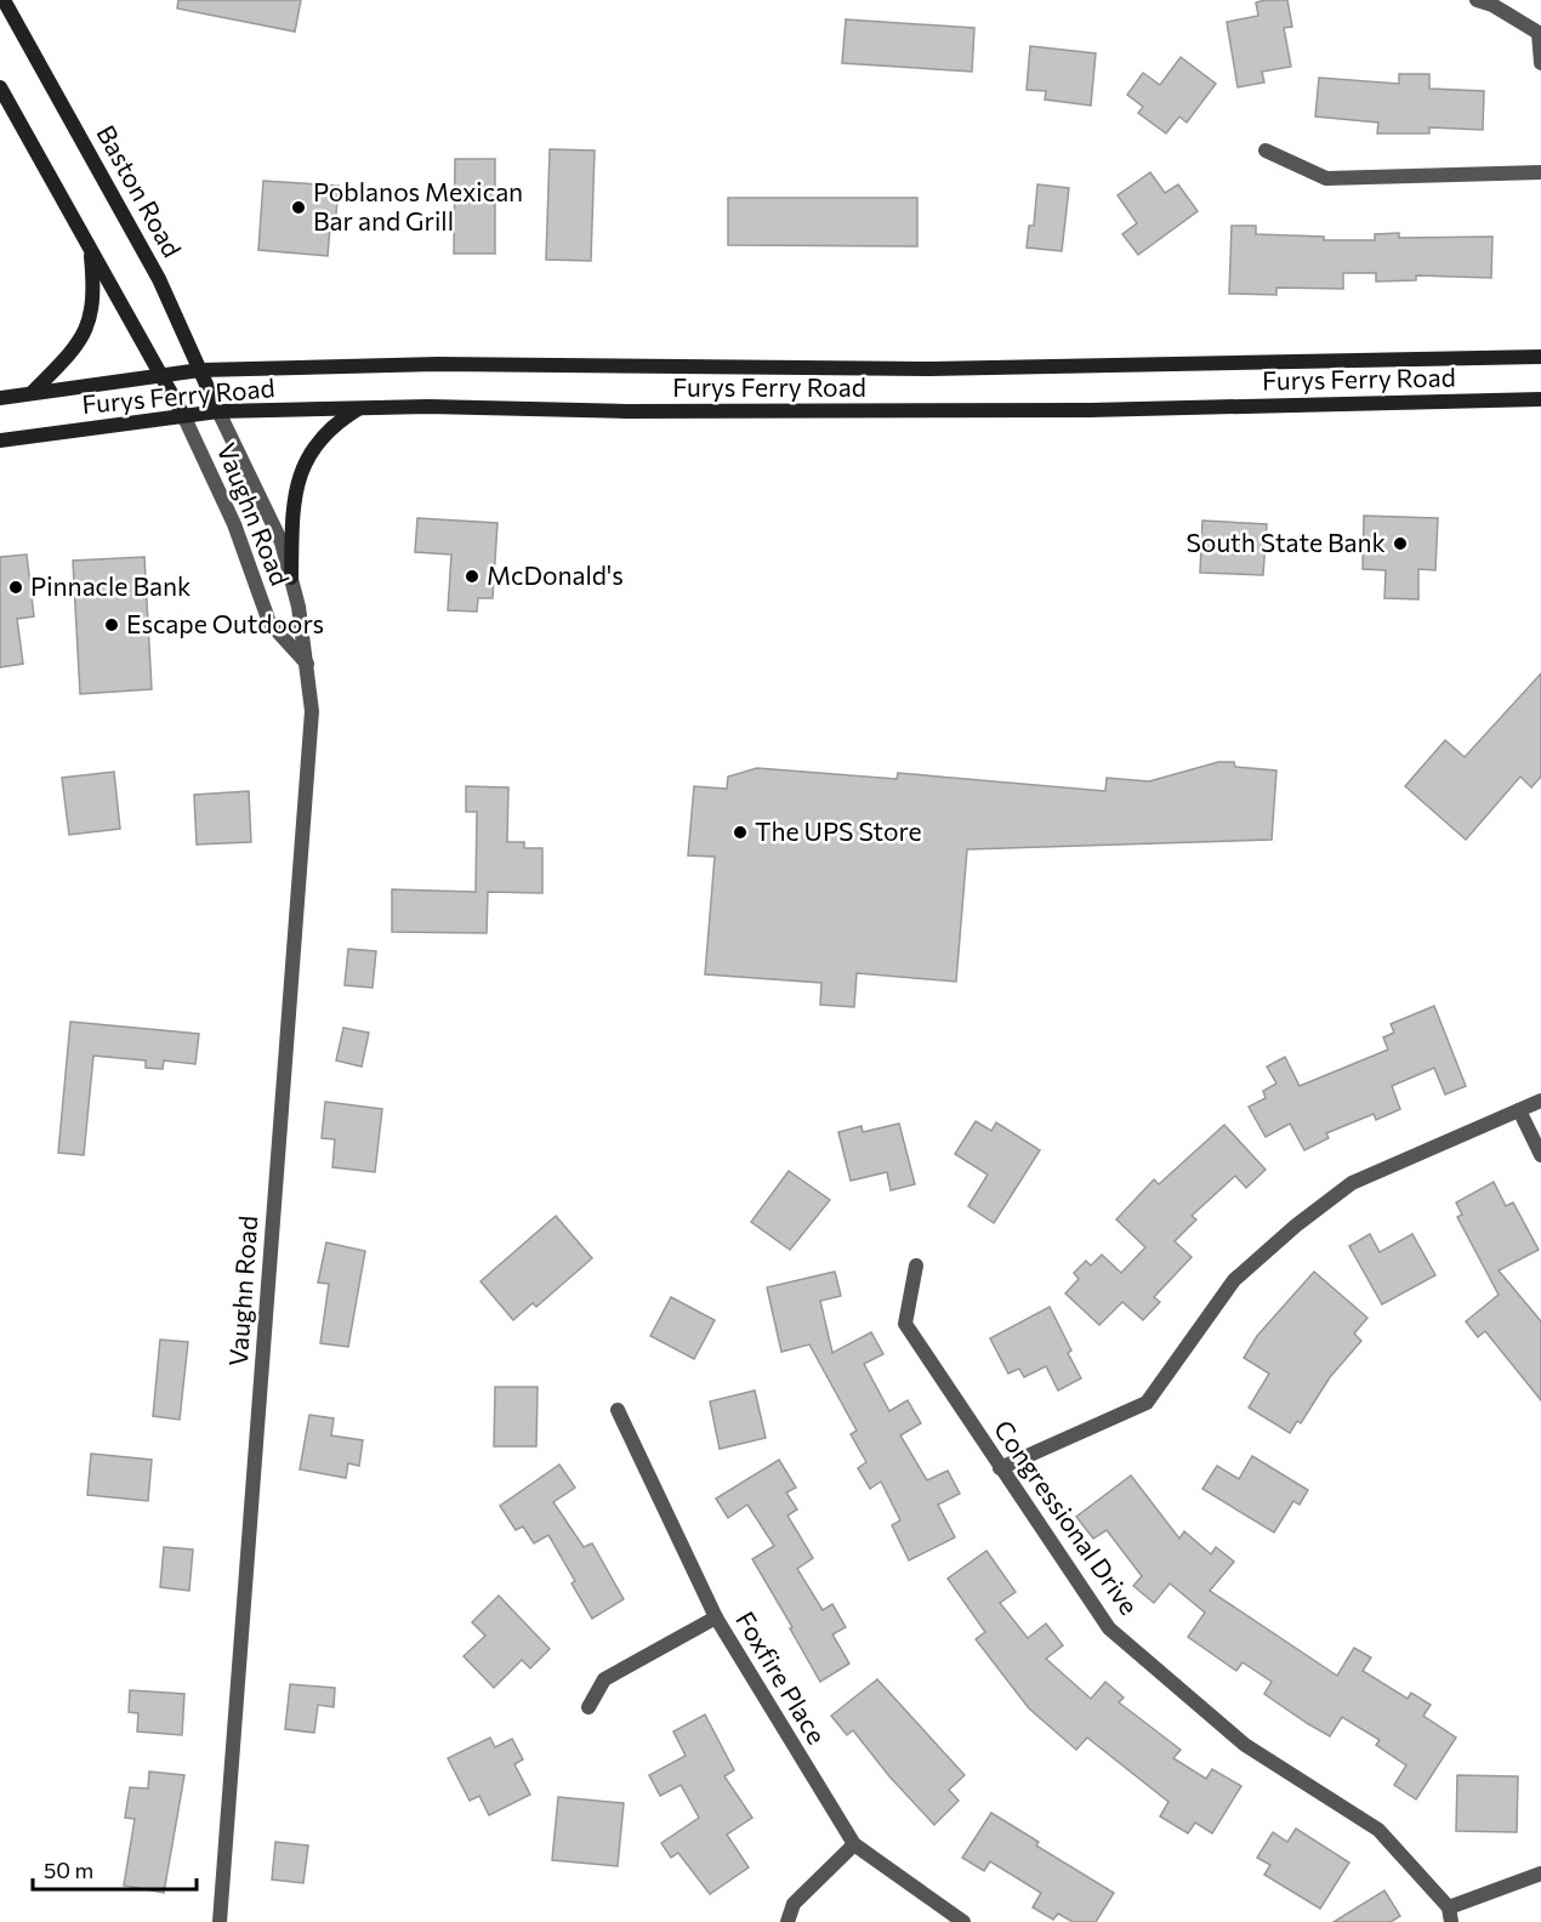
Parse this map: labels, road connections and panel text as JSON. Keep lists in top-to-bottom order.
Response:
{
  "streets": {
    "main road": ["Baston Road", "Furys Ferry Road"],
    "street": ["Vaughn Road", "Congressional Drive", "Foxfire Place"]
  },
  "crossings": [
    ["Baston Road", "Furys Ferry Road"],
    ["Baston Road", "Vaughn Road"],
    ["Furys Ferry Road", "Vaughn Road"]
  ],
  "places": [
    "Poblanos Mexican Bar and Grill",
    "South State Bank",
    "McDonald's",
    "Pinnacle Bank",
    "Escape Outdoors",
    "The UPS Store"
  ],
  "scale_bar": "50 m"
}
